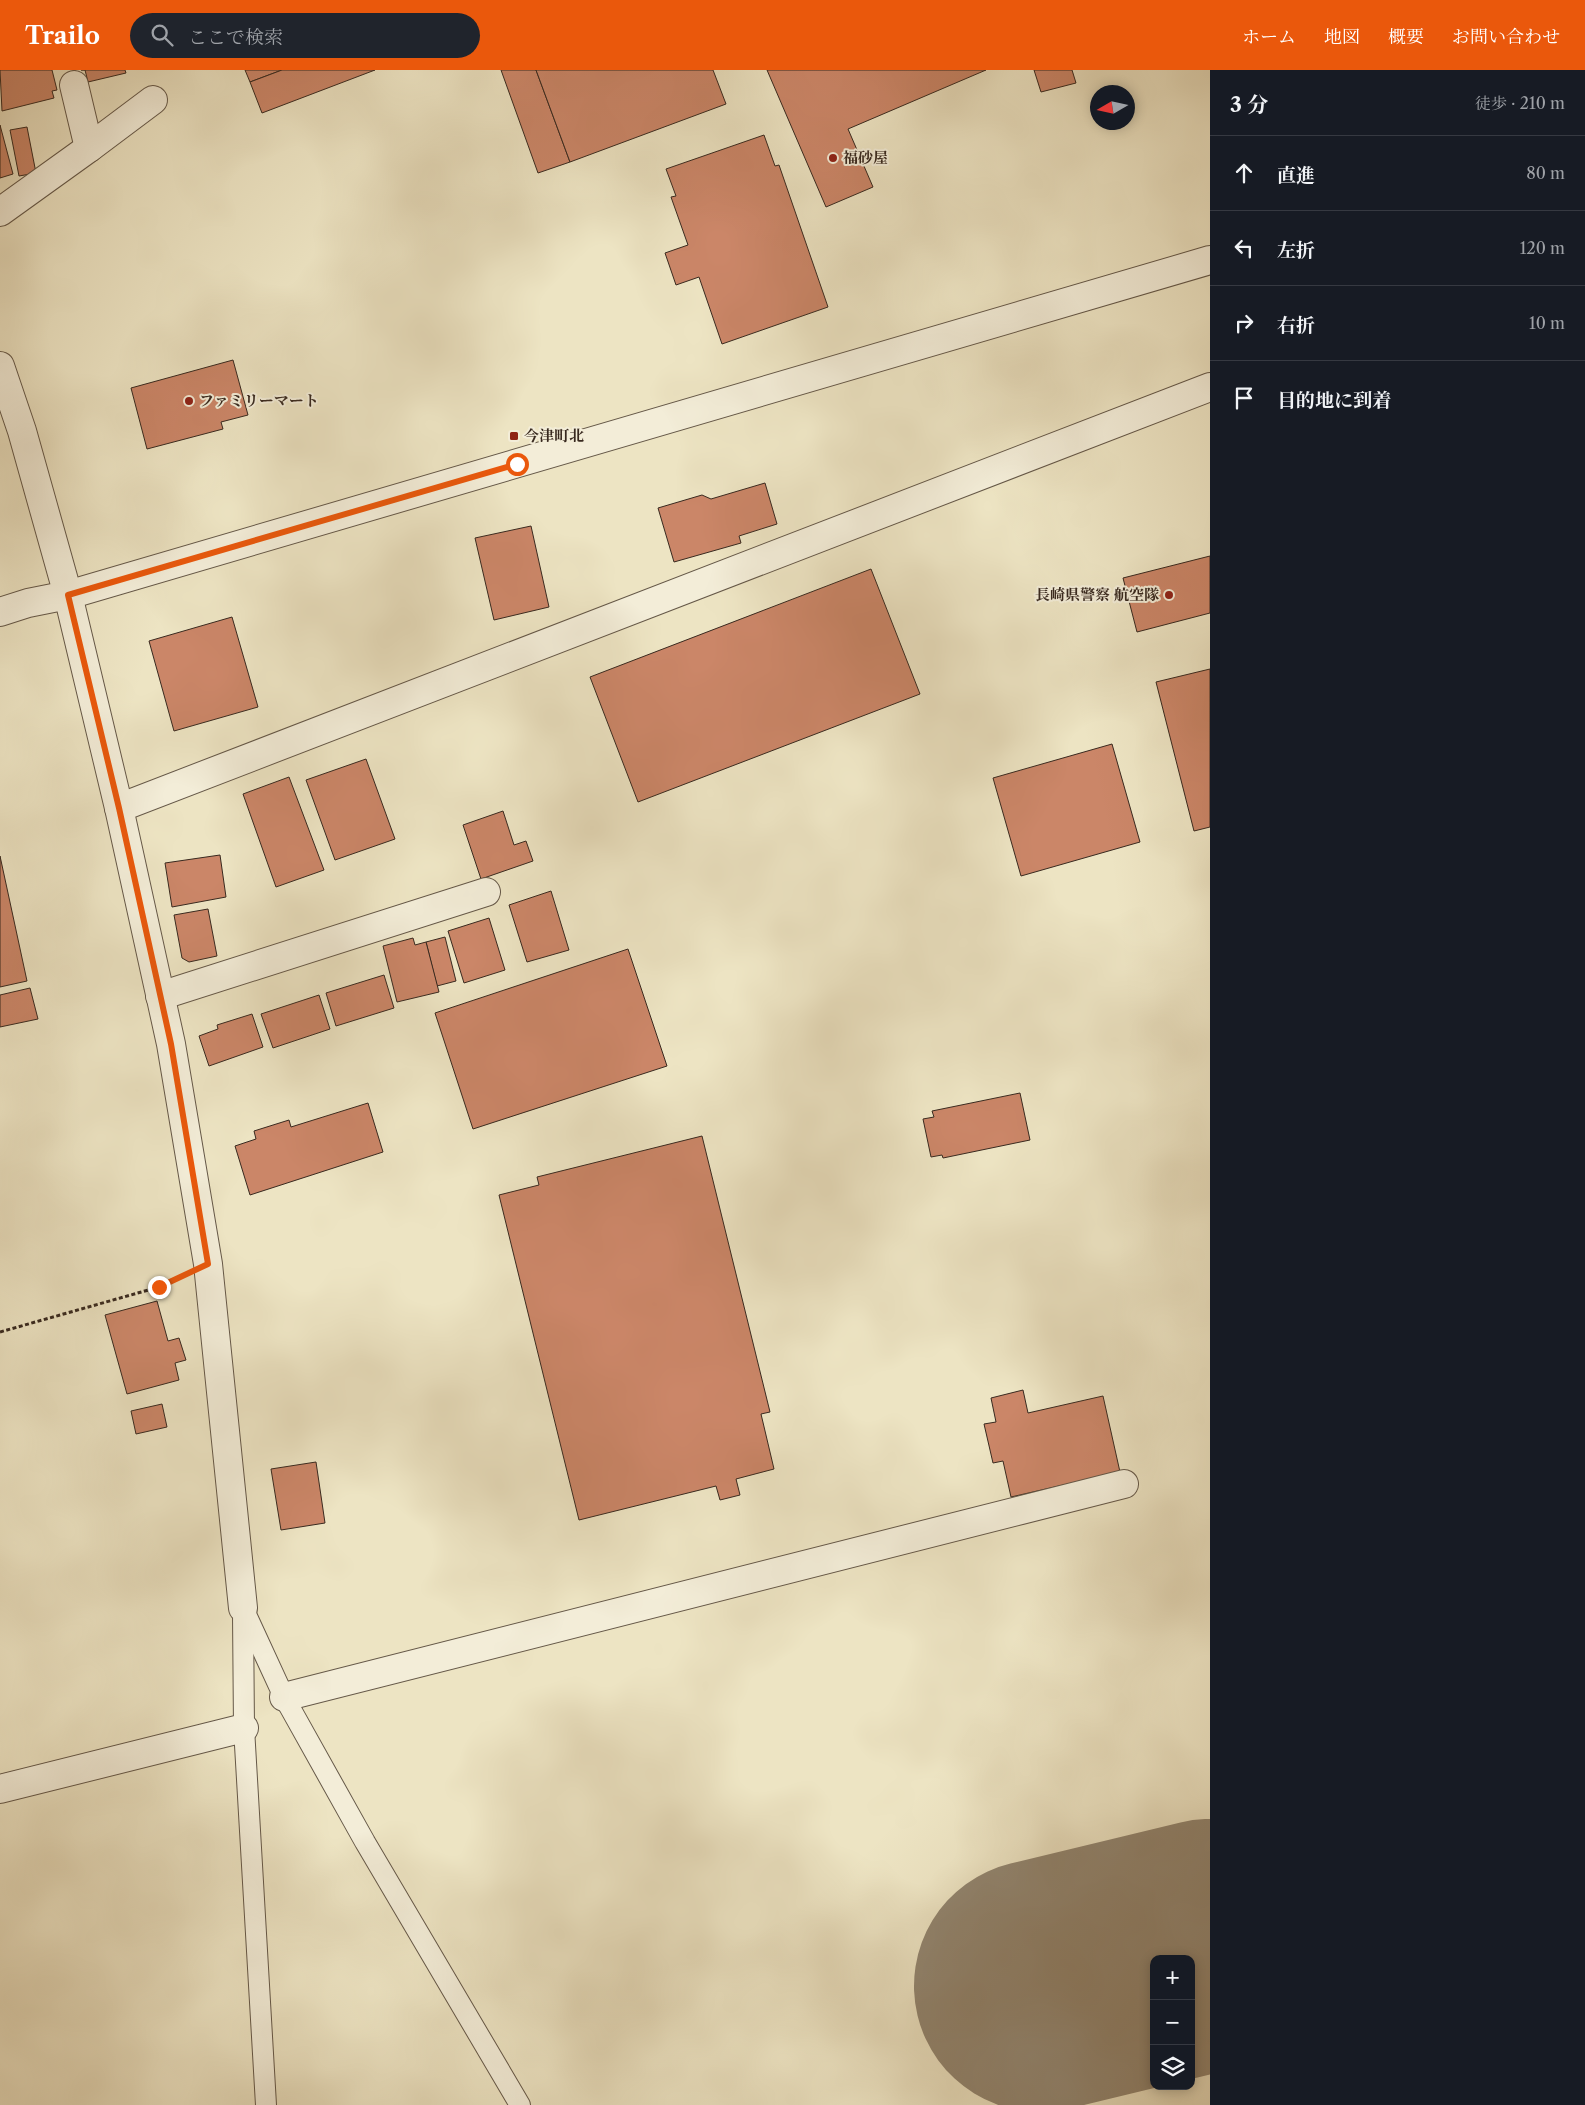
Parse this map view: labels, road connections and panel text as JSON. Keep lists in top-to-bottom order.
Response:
{
  "places": {
    "other": ["福砂屋", "ファミリーマート", "長崎県警察 航空隊"],
    "transit": ["今津町北"]
  },
  "north": "left",
  "page": {
    "header": "Trailo",
    "search": "ここで検索",
    "nav": [
      "ホーム",
      "地図",
      "概要",
      "お問い合わせ"
    ],
    "heading": ["3 分", "徒歩 · 210 m"],
    "list": [
      ["直進", "80 m"],
      ["左折", "120 m"],
      ["右折", "10 m"],
      "目的地に到着"
    ],
    "map_buttons": ["+", "−"]
  }
}
